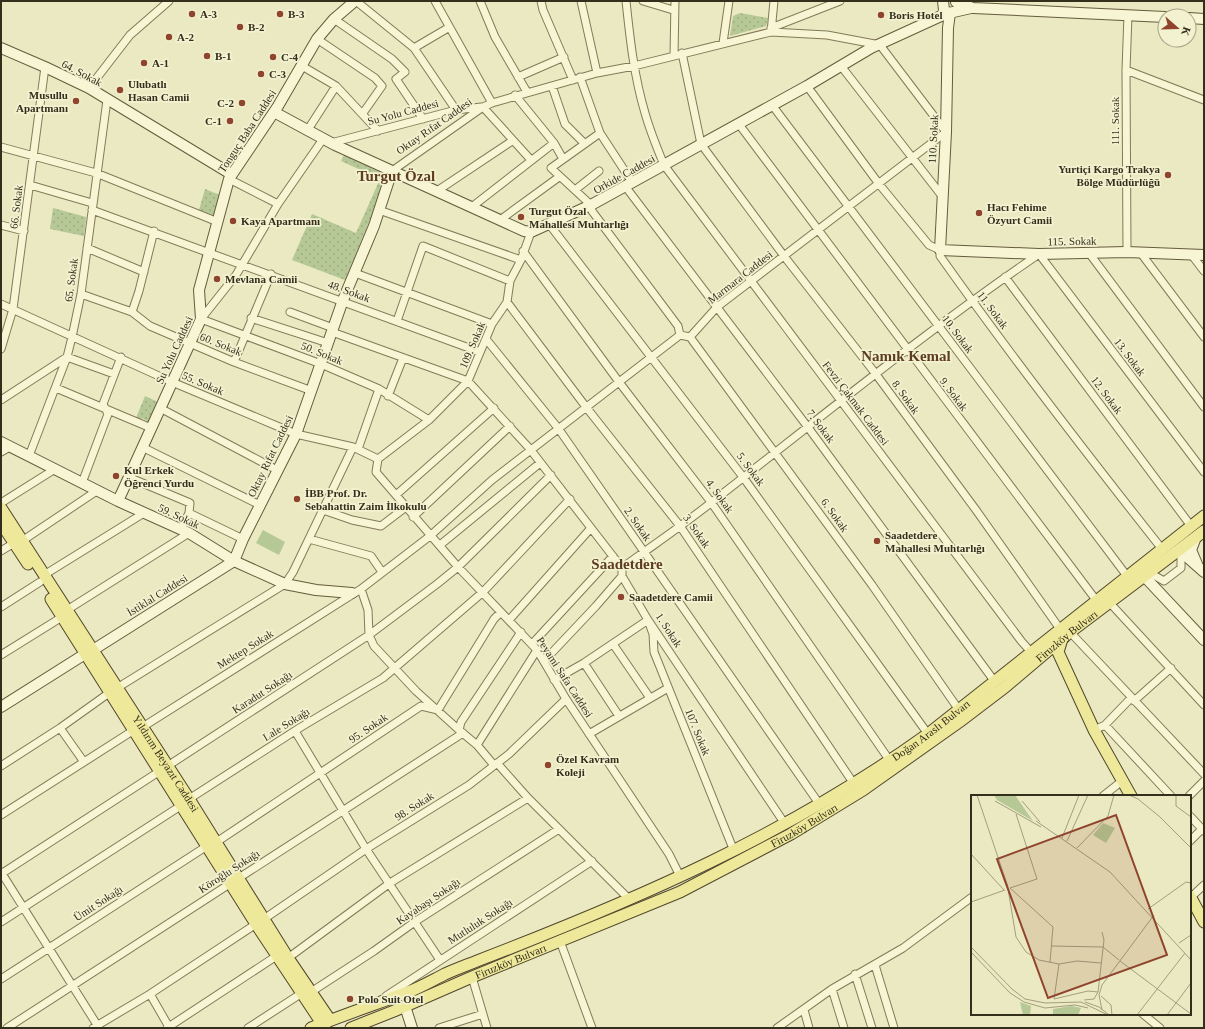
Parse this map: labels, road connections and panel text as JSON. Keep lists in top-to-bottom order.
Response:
{
  "streets": {
    "main road": ["Firuzköy Bulvarı", "Doğan Araslı Bulvarı", "Yıldırım Beyazıt Caddesi"],
    "street": [
      "64. Sokak",
      "Su Yolu Caddesi",
      "111. Sokak",
      "Oktay Rıfat Caddesi",
      "Tonguç Baba Caddesi",
      "110. Sokak",
      "Orkide Caddesi",
      "66. Sokak",
      "115. Sokak",
      "Marmara Caddesi",
      "65. Sokak",
      "48. Sokak",
      "11. Sokak",
      "10. Sokak",
      "60. Sokak",
      "109. Sokak",
      "50. Sokak",
      "13. Sokak",
      "55. Sokak",
      "9. Sokak",
      "12. Sokak",
      "8. Sokak",
      "Fevzi Çakmak Caddesi",
      "7. Sokak",
      "5. Sokak",
      "4. Sokak",
      "6. Sokak",
      "59. Sokak",
      "2. Sokak",
      "3. Sokak",
      "İstiklal Caddesi",
      "1. Sokak",
      "Mektep Sokak",
      "Peyami Safa Caddesi",
      "Karadut Sokağı",
      "Lale Sokağı",
      "95. Sokak",
      "107. Sokak",
      "98. Sokak",
      "Köroğlu Sokağı",
      "Kayabaşı Sokağı",
      "Ümit Sokağı",
      "Mutluluk Sokağı"
    ]
  },
  "crossings": [
    ["64. Sokak", "Su Yolu Caddesi"],
    ["64. Sokak", "Tonguç Baba Caddesi"],
    ["64. Sokak", "66. Sokak"],
    ["64. Sokak", "65. Sokak"],
    ["Su Yolu Caddesi", "Oktay Rıfat Caddesi"],
    ["Su Yolu Caddesi", "Tonguç Baba Caddesi"],
    ["Su Yolu Caddesi", "48. Sokak"],
    ["Su Yolu Caddesi", "60. Sokak"],
    ["Su Yolu Caddesi", "50. Sokak"],
    ["Su Yolu Caddesi", "55. Sokak"],
    ["Su Yolu Caddesi", "59. Sokak"],
    ["111. Sokak", "Orkide Caddesi"],
    ["111. Sokak", "115. Sokak"],
    ["Oktay Rıfat Caddesi", "Orkide Caddesi"],
    ["Oktay Rıfat Caddesi", "48. Sokak"],
    ["Oktay Rıfat Caddesi", "60. Sokak"],
    ["Oktay Rıfat Caddesi", "50. Sokak"],
    ["Oktay Rıfat Caddesi", "55. Sokak"],
    ["Oktay Rıfat Caddesi", "Fevzi Çakmak Caddesi"],
    ["Oktay Rıfat Caddesi", "7. Sokak"],
    ["Oktay Rıfat Caddesi", "59. Sokak"],
    ["Oktay Rıfat Caddesi", "İstiklal Caddesi"],
    ["Tonguç Baba Caddesi", "48. Sokak"],
    ["Tonguç Baba Caddesi", "50. Sokak"],
    ["110. Sokak", "Orkide Caddesi"],
    ["110. Sokak", "115. Sokak"],
    ["110. Sokak", "Marmara Caddesi"],
    ["110. Sokak", "11. Sokak"],
    ["Orkide Caddesi", "10. Sokak"],
    ["Orkide Caddesi", "9. Sokak"],
    ["Orkide Caddesi", "8. Sokak"],
    ["Orkide Caddesi", "Fevzi Çakmak Caddesi"],
    ["Orkide Caddesi", "7. Sokak"],
    ["Orkide Caddesi", "5. Sokak"],
    ["66. Sokak", "48. Sokak"],
    ["66. Sokak", "55. Sokak"],
    ["115. Sokak", "11. Sokak"],
    ["115. Sokak", "13. Sokak"],
    ["Marmara Caddesi", "10. Sokak"],
    ["Marmara Caddesi", "9. Sokak"],
    ["Marmara Caddesi", "8. Sokak"],
    ["Marmara Caddesi", "Fevzi Çakmak Caddesi"],
    ["Marmara Caddesi", "7. Sokak"],
    ["Marmara Caddesi", "6. Sokak"],
    ["65. Sokak", "48. Sokak"],
    ["65. Sokak", "60. Sokak"],
    ["65. Sokak", "55. Sokak"],
    ["65. Sokak", "59. Sokak"],
    ["48. Sokak", "109. Sokak"],
    ["11. Sokak", "Doğan Araslı Bulvarı"],
    ["10. Sokak", "Doğan Araslı Bulvarı"],
    ["109. Sokak", "50. Sokak"],
    ["109. Sokak", "55. Sokak"],
    ["109. Sokak", "2. Sokak"],
    ["109. Sokak", "3. Sokak"],
    ["109. Sokak", "Peyami Safa Caddesi"],
    ["55. Sokak", "Peyami Safa Caddesi"],
    ["9. Sokak", "Doğan Araslı Bulvarı"],
    ["12. Sokak", "Doğan Araslı Bulvarı"],
    ["8. Sokak", "Firuzköy Bulvarı"],
    ["8. Sokak", "Doğan Araslı Bulvarı"],
    ["Fevzi Çakmak Caddesi", "Doğan Araslı Bulvarı"],
    ["7. Sokak", "Doğan Araslı Bulvarı"],
    ["5. Sokak", "Doğan Araslı Bulvarı"],
    ["4. Sokak", "Doğan Araslı Bulvarı"],
    ["6. Sokak", "Doğan Araslı Bulvarı"],
    ["59. Sokak", "İstiklal Caddesi"],
    ["59. Sokak", "Mektep Sokak"],
    ["2. Sokak", "Doğan Araslı Bulvarı"],
    ["3. Sokak", "Doğan Araslı Bulvarı"],
    ["İstiklal Caddesi", "Yıldırım Beyazıt Caddesi"],
    ["1. Sokak", "Doğan Araslı Bulvarı"],
    ["1. Sokak", "107. Sokak"],
    ["Firuzköy Bulvarı", "Doğan Araslı Bulvarı"],
    ["Firuzköy Bulvarı", "Yıldırım Beyazıt Caddesi"],
    ["Firuzköy Bulvarı", "Mutluluk Sokağı"],
    ["Mektep Sokak", "Peyami Safa Caddesi"],
    ["Mektep Sokak", "Yıldırım Beyazıt Caddesi"],
    ["Peyami Safa Caddesi", "Karadut Sokağı"],
    ["Peyami Safa Caddesi", "Lale Sokağı"],
    ["Peyami Safa Caddesi", "Doğan Araslı Bulvarı"],
    ["Peyami Safa Caddesi", "98. Sokak"],
    ["Karadut Sokağı", "Yıldırım Beyazıt Caddesi"],
    ["Lale Sokağı", "Yıldırım Beyazıt Caddesi"],
    ["95. Sokak", "Yıldırım Beyazıt Caddesi"],
    ["95. Sokak", "Ümit Sokağı"],
    ["Doğan Araslı Bulvarı", "107. Sokak"],
    ["Yıldırım Beyazıt Caddesi", "98. Sokak"],
    ["Yıldırım Beyazıt Caddesi", "Köroğlu Sokağı"],
    ["Yıldırım Beyazıt Caddesi", "Kayabaşı Sokağı"],
    ["Yıldırım Beyazıt Caddesi", "Ümit Sokağı"]
  ],
  "districts": ["Turgut Özal", "Namık Kemal", "Saadetdere"],
  "places": [
    "A-3",
    "B-3",
    "Boris Hotel",
    "B-2",
    "A-2",
    "B-1",
    "C-4",
    "A-1",
    "C-3",
    "Ulubatlı Hasan Camii",
    "Musullu Apartmanı",
    "C-2",
    "C-1",
    "Yurtiçi Kargo Trakya Bölge Müdürlüğü",
    "Hacı Fehime Özyurt Camii",
    "Turgut Özal Mahallesi Muhtarlığı",
    "Kaya Apartmanı",
    "Mevlana Camii",
    "Kul Erkek Öğrenci Yurdu",
    "İBB Prof. Dr. Sebahattin Zaim İlkokulu",
    "Saadetdere Mahallesi Muhtarlığı",
    "Saadetdere Camii",
    "Özel Kavram Koleji",
    "Polo Suit Otel"
  ],
  "north": "right"
}
